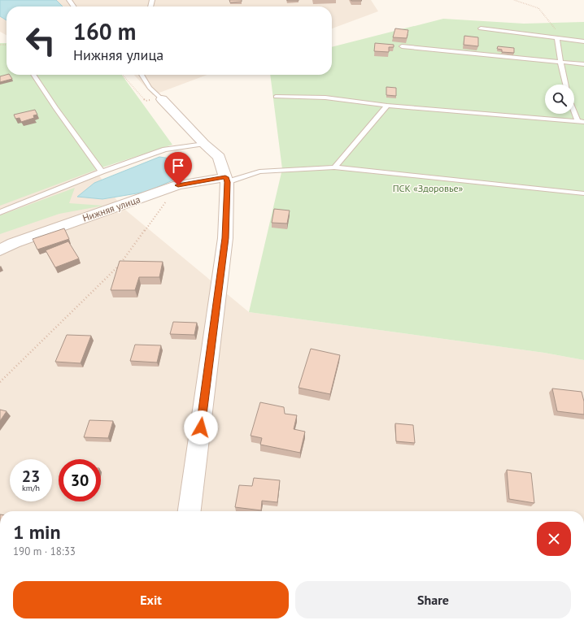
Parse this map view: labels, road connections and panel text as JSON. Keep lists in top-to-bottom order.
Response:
{
  "streets": {
    "street": ["Нижняя улица"]
  },
  "parks": ["ПСК «Здоровье»"],
  "page": {
    "turn": ["160 m", "Нижняя улица"],
    "speed": "23 km/h",
    "limit": "30",
    "heading": ["1 min", "190 m · 18:33"],
    "buttons": ["Exit", "Share"]
  }
}
